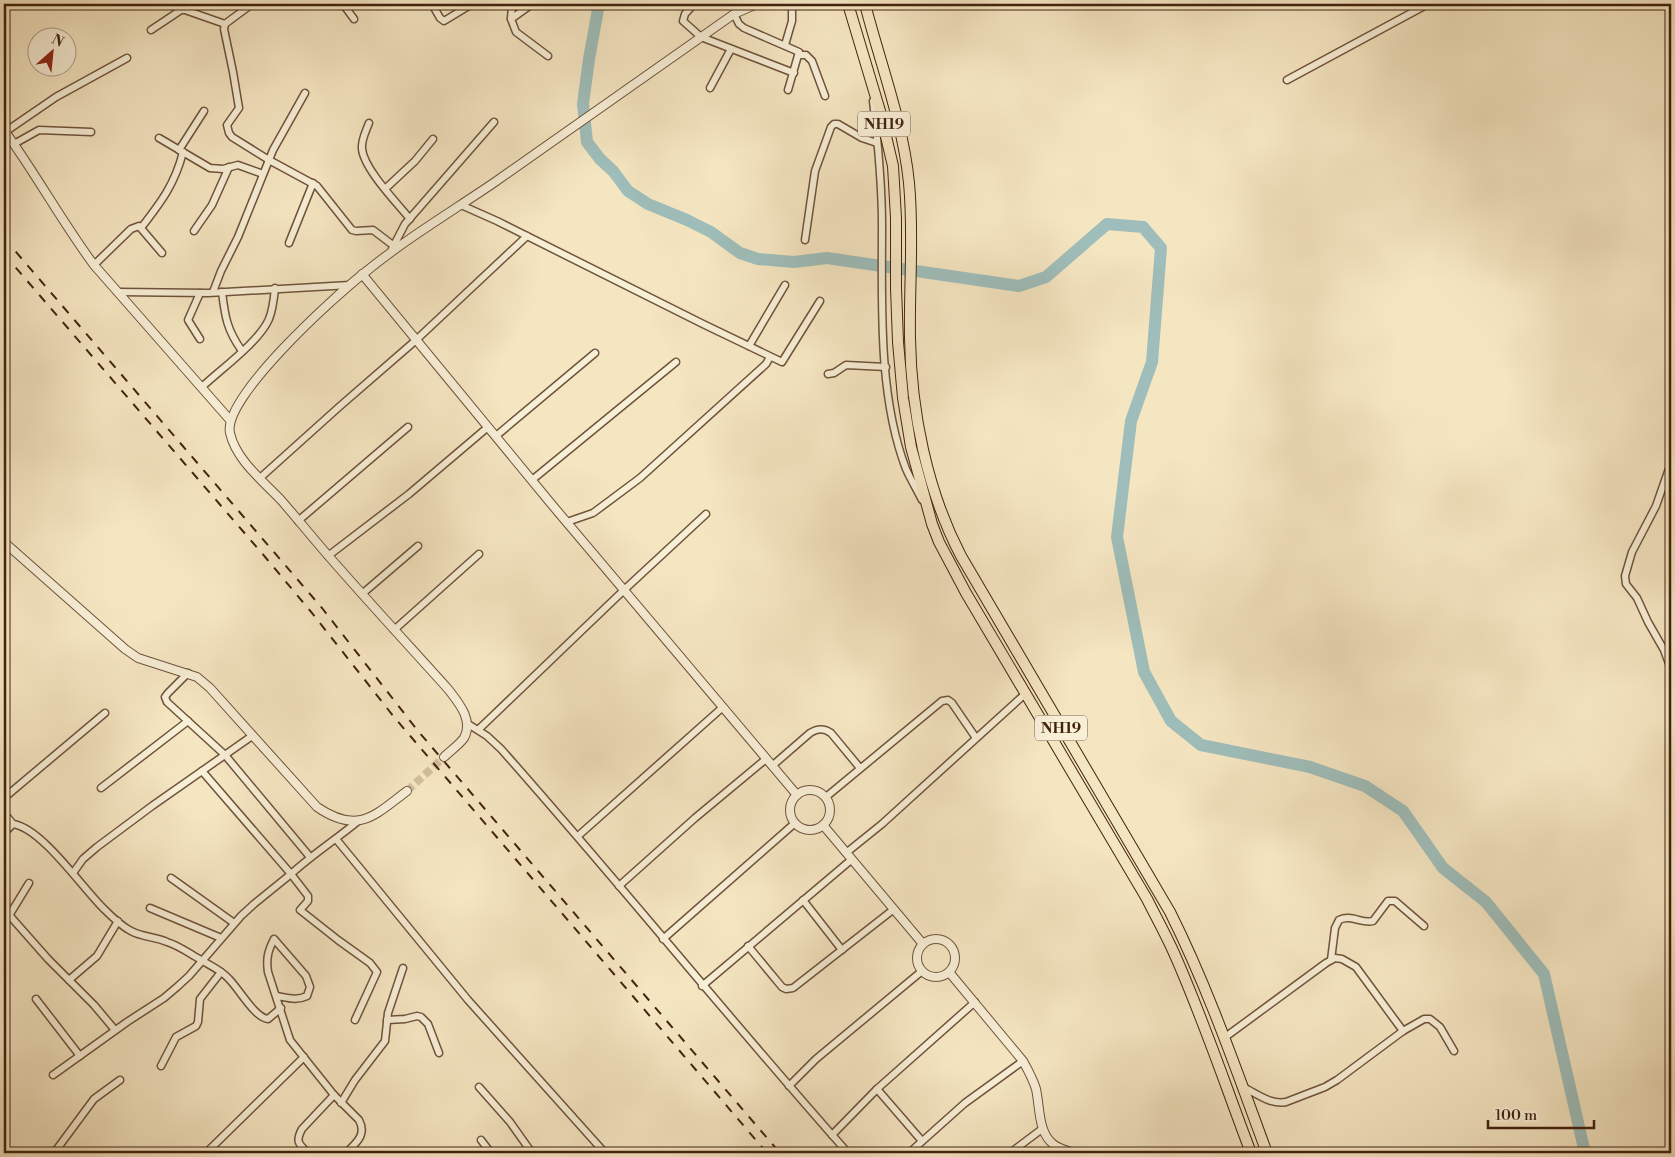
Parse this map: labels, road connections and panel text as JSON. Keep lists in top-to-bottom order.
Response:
{
  "streets": {
    "highway": ["NH19"]
  },
  "scale_bar": "100 m",
  "north": "top right"
}
